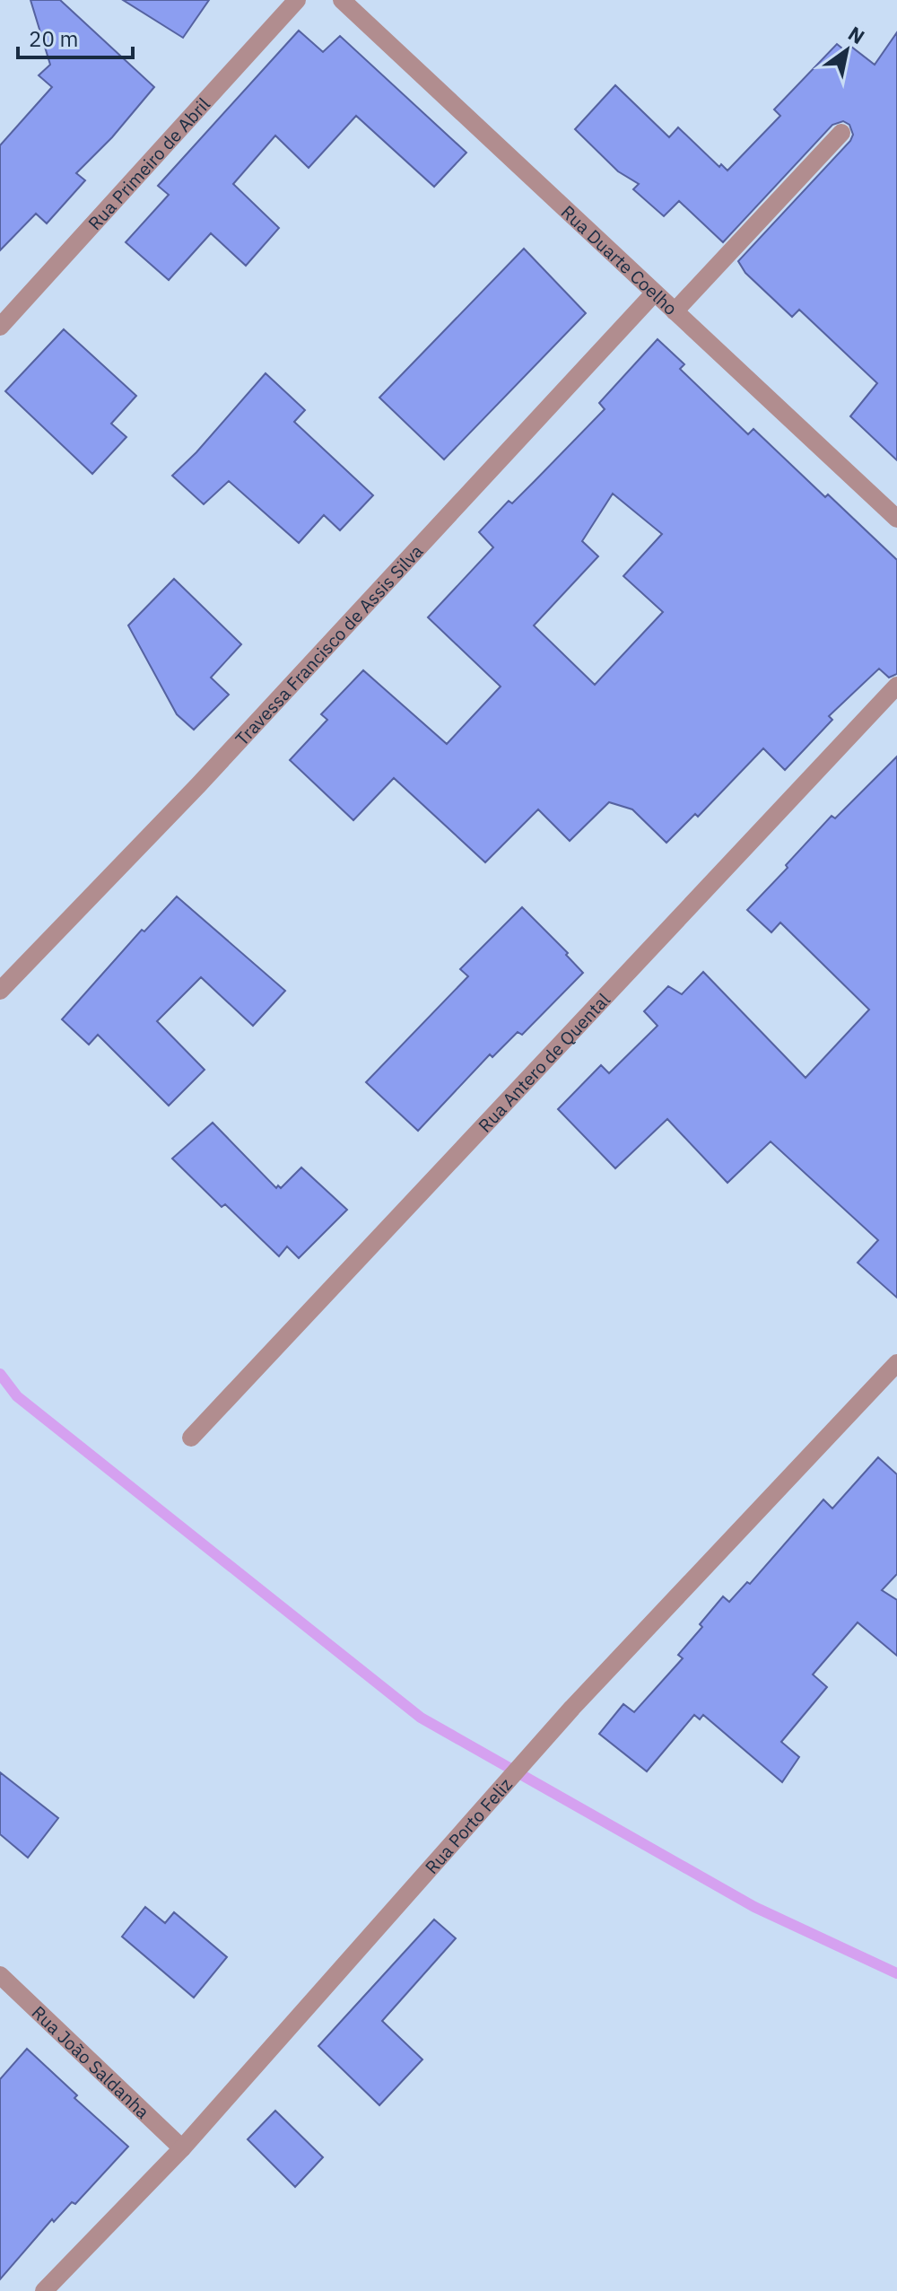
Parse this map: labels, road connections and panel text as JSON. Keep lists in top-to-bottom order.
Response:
{
  "streets": {
    "street": [
      "Rua Primeiro de Abril",
      "Rua Duarte Coelho",
      "Travessa Francisco de Assis Silva",
      "Rua Antero de Quental",
      "Rua Porto Feliz",
      "Rua João Saldanha"
    ]
  },
  "crossings": [
    ["Rua Duarte Coelho", "Travessa Francisco de Assis Silva"],
    ["Rua Porto Feliz", "Rua João Saldanha"]
  ],
  "scale_bar": "20 m",
  "north": "top right"
}
